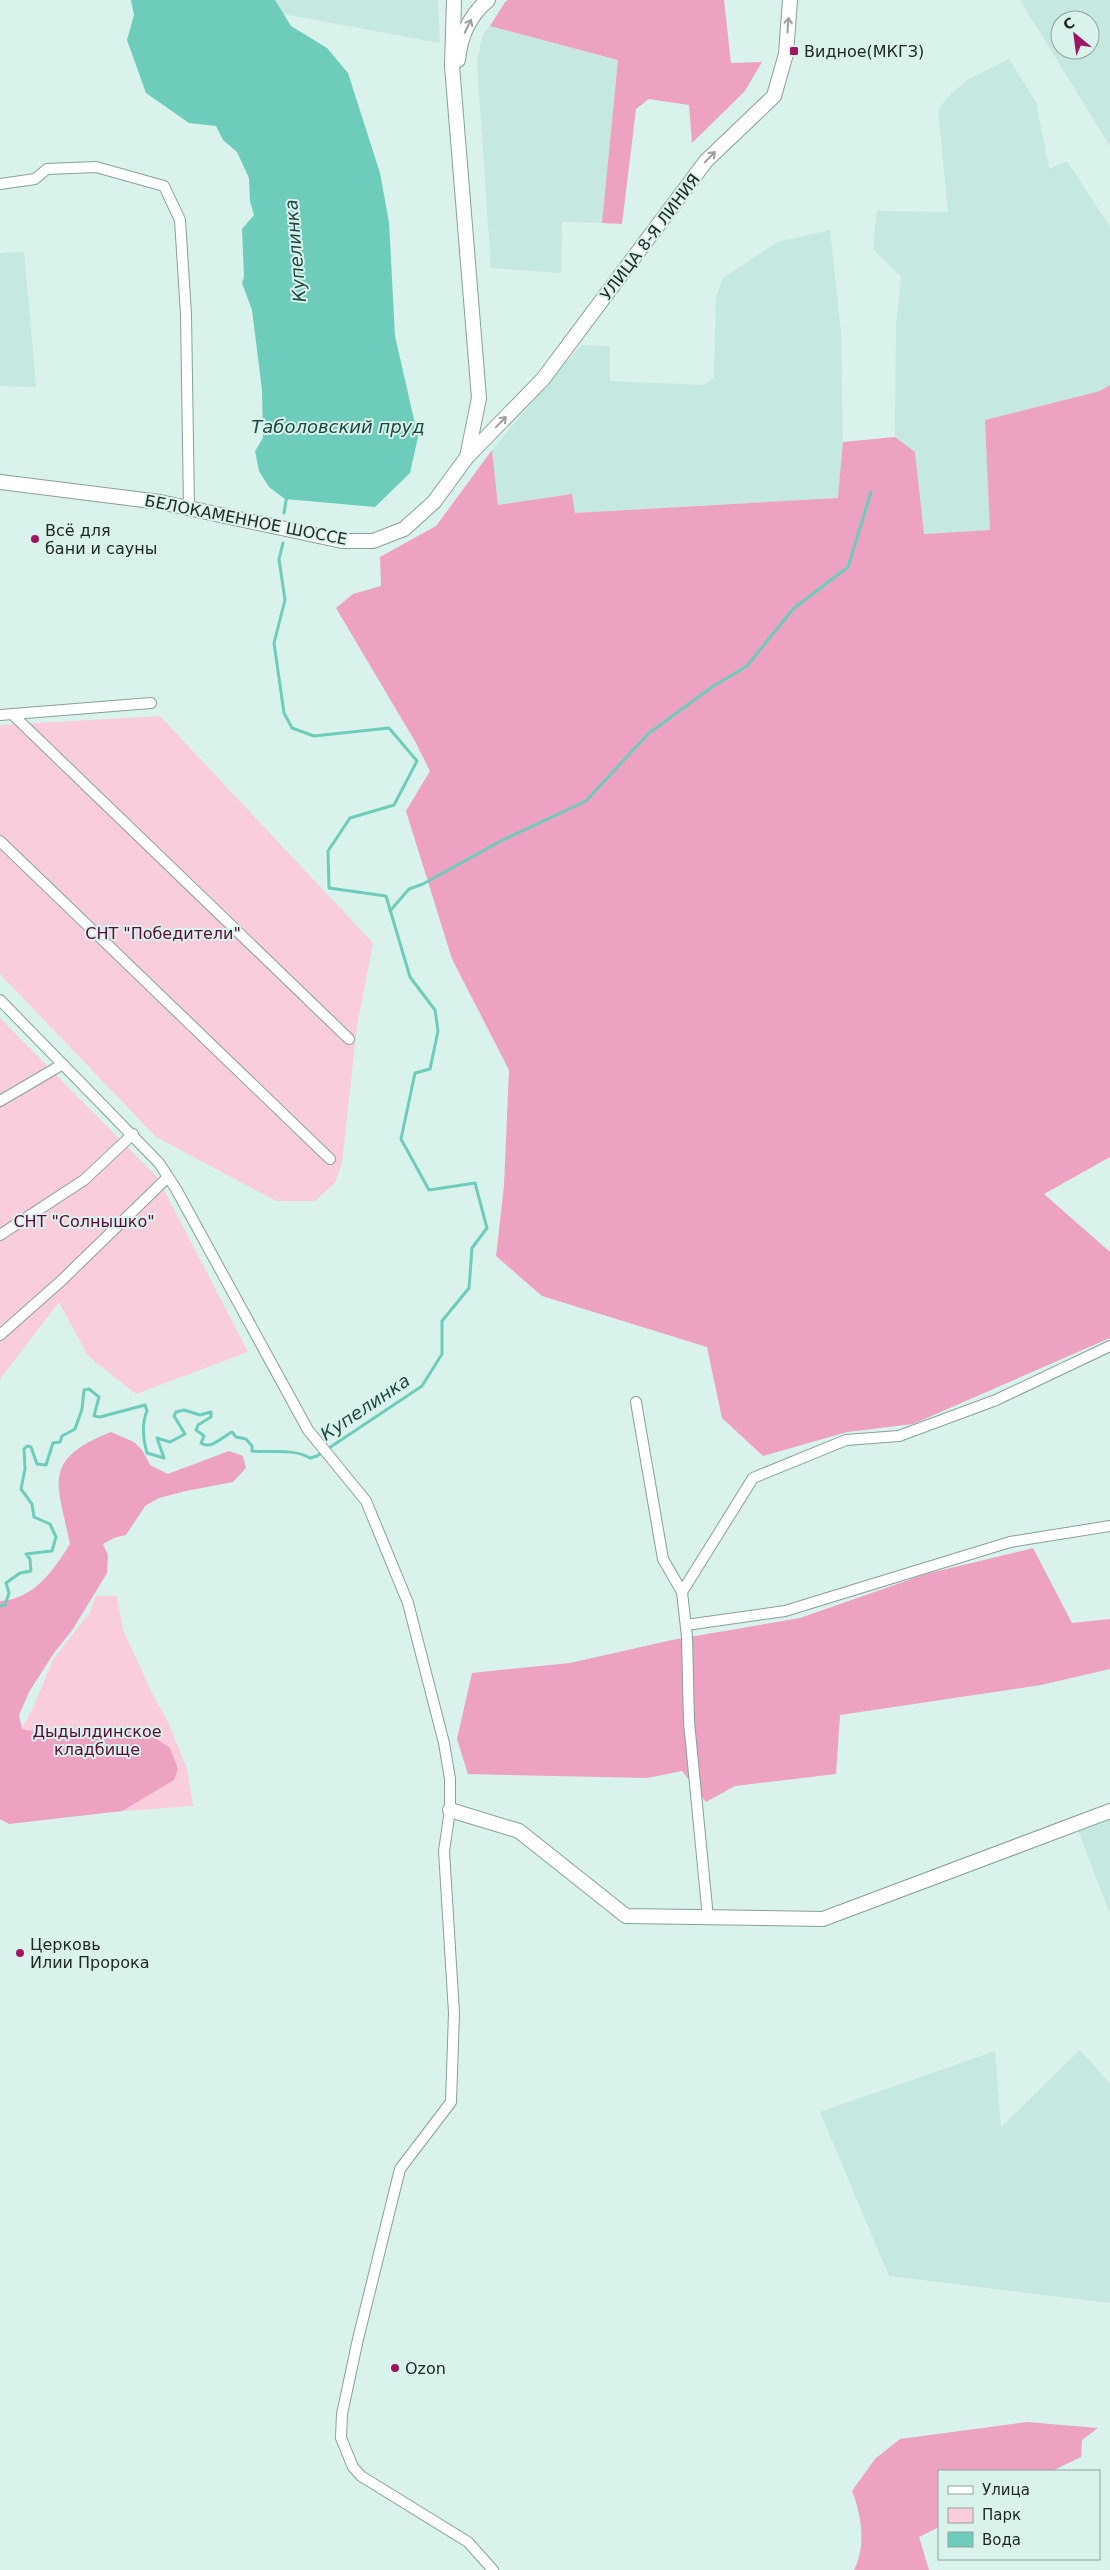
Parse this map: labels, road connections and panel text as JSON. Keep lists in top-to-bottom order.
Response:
{
  "streets": {
    "street": ["УЛИЦА 8-Я ЛИНИЯ", "БЕЛОКАМЕННОЕ ШОССЕ"]
  },
  "crossings": [
    ["УЛИЦА 8-Я ЛИНИЯ", "БЕЛОКАМЕННОЕ ШОССЕ"]
  ],
  "one_way": ["УЛИЦА 8-Я ЛИНИЯ"],
  "water": ["Купелинка", "Таболовский пруд"],
  "parks": ["СНТ \"Победители\"", "СНТ \"Солнышко\"", "Дыдылдинское кладбище"],
  "places": {
    "transit": ["Видное(МКГЗ)"],
    "other": ["Всё для бани и сауны", "Церковь Илии Пророка", "Ozon"]
  },
  "legend": ["Улица", "Парк", "Вода"],
  "north": "top left"
}
